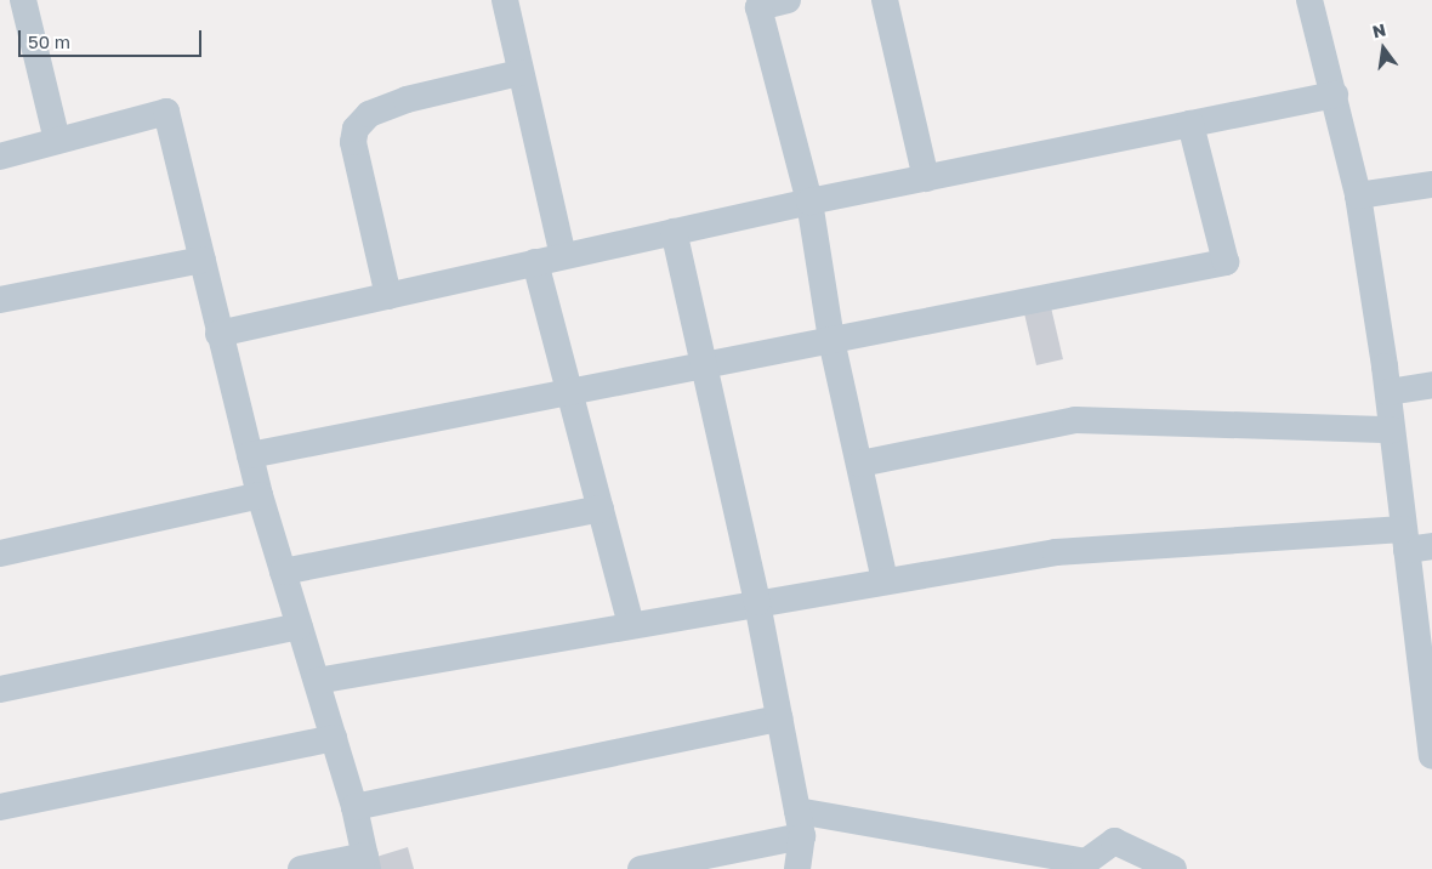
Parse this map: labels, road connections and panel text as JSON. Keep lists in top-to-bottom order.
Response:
{
  "scale_bar": "50 m",
  "north": "top"
}
